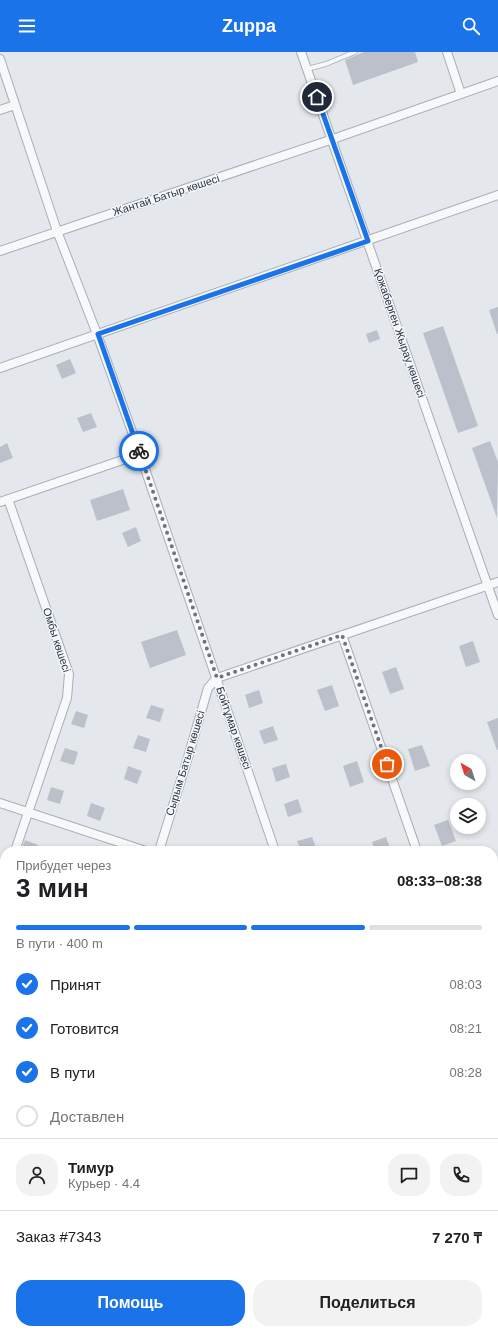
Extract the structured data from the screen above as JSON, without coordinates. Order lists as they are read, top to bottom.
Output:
{
  "streets": {
    "street": [
      "Жантай Батыр көшесі",
      "Қожаберген Жырау көшесі",
      "Омбы көшесі",
      "Бойтұмар көшесі",
      "Сырым Батыр көшесі"
    ]
  },
  "crossings": [
    ["Жантай Батыр көшесі", "Қожаберген Жырау көшесі"],
    ["Жантай Батыр көшесі", "Бойтұмар көшесі"],
    ["Бойтұмар көшесі", "Сырым Батыр көшесі"]
  ],
  "north": "top left",
  "page": {
    "header": "Zuppa",
    "heading": ["3 мин", "Прибудет через", "08:33–08:38"],
    "panel": [
      "Тимур",
      "Курьер · 4.4",
      "Заказ #7343",
      "7 270 ₸"
    ],
    "bar": "В пути · 400 m",
    "list": [
      ["Принят", "08:03"],
      ["Готовится", "08:21"],
      ["В пути", "08:28"],
      "Доставлен"
    ],
    "buttons": ["Помощь", "Поделиться"]
  }
}
